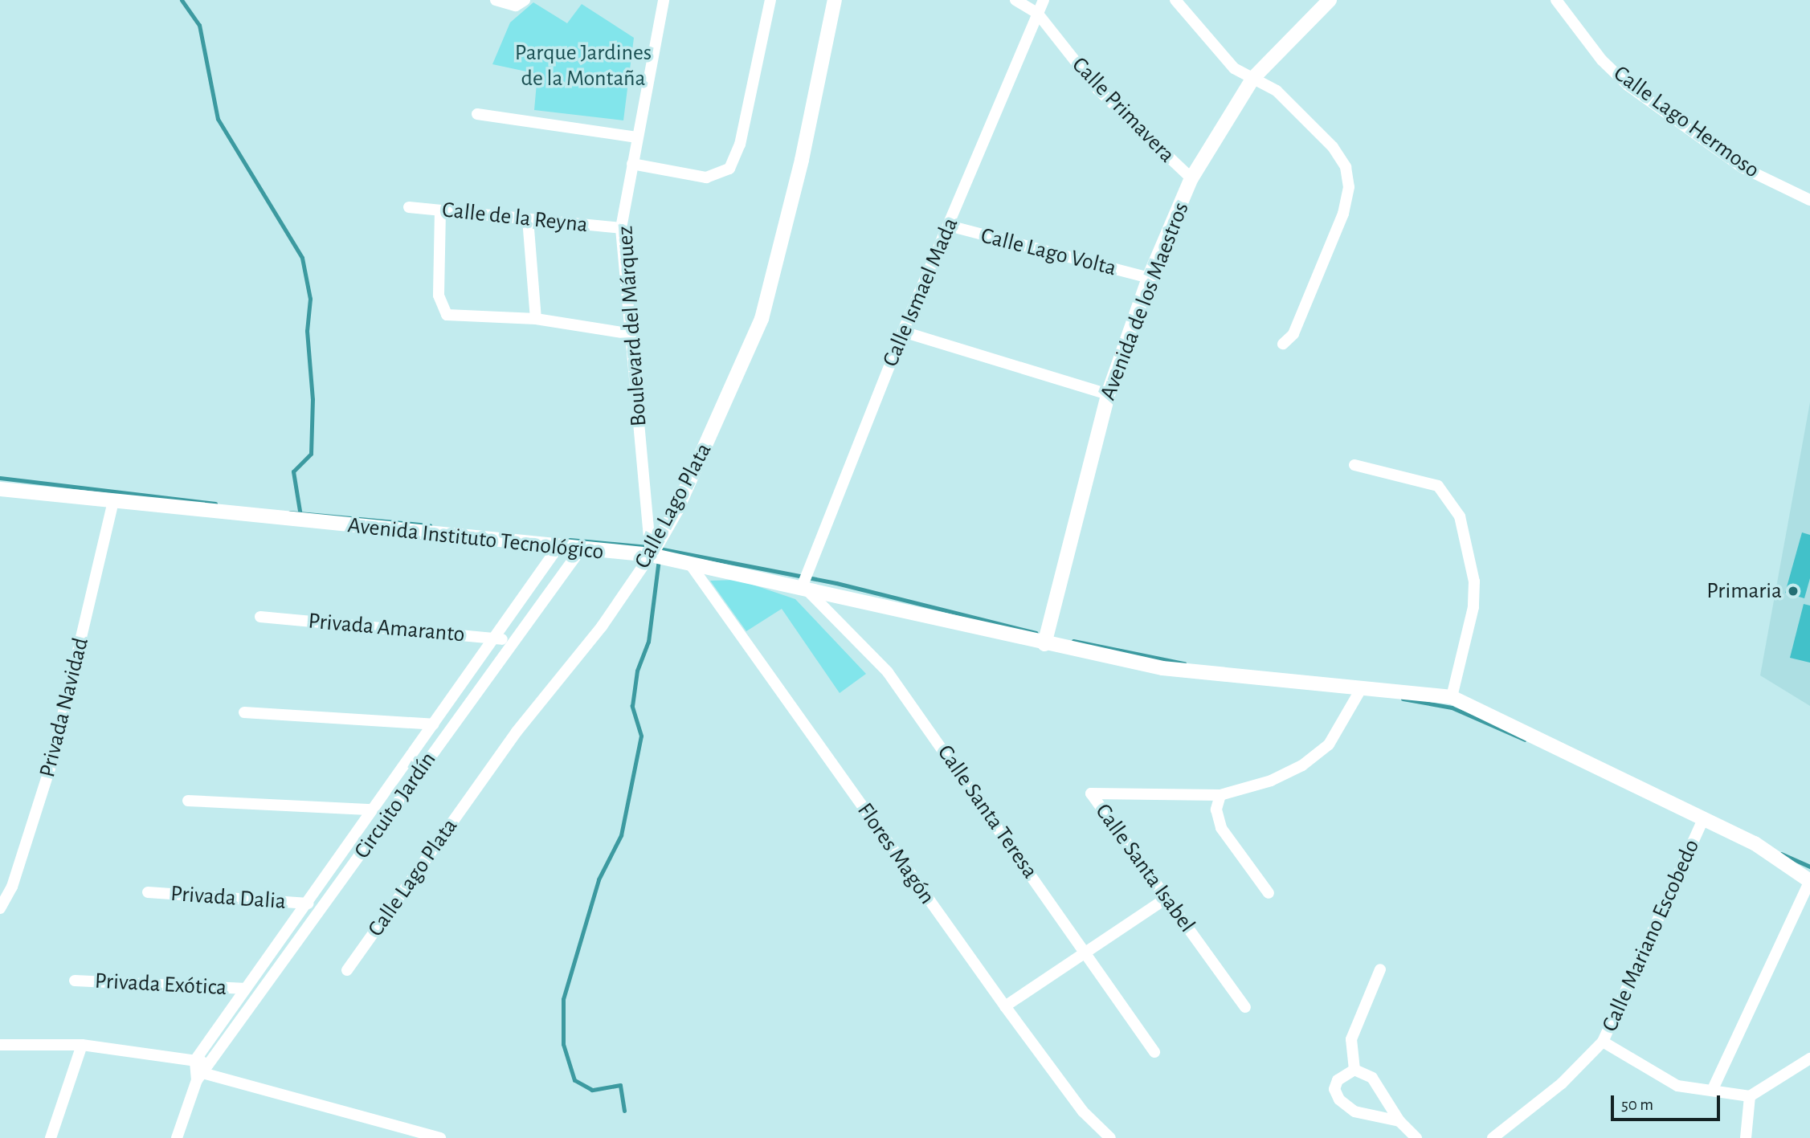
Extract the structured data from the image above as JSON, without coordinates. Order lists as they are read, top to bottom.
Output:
{
  "streets": {
    "street": [
      "Calle Primavera",
      "Calle Lago Hermoso",
      "Calle de la Reyna",
      "Calle Lago Volta",
      "Calle Ismael Mada",
      "Avenida de los Maestros",
      "Boulevard del Márquez",
      "Calle Lago Plata",
      "Avenida Instituto Tecnológico",
      "Privada Amaranto",
      "Privada Navidad",
      "Circuito Jardín",
      "Calle Santa Teresa",
      "Flores Magón",
      "Calle Santa Isabel",
      "Privada Dalia",
      "Calle Mariano Escobedo",
      "Privada Exótica"
    ]
  },
  "crossings": [
    ["Calle Primavera", "Calle Ismael Mada"],
    ["Calle Primavera", "Avenida de los Maestros"],
    ["Calle de la Reyna", "Boulevard del Márquez"],
    ["Calle Lago Volta", "Calle Ismael Mada"],
    ["Calle Lago Volta", "Avenida de los Maestros"],
    ["Calle Ismael Mada", "Avenida Instituto Tecnológico"],
    ["Calle Ismael Mada", "Calle Santa Teresa"],
    ["Avenida de los Maestros", "Avenida Instituto Tecnológico"],
    ["Boulevard del Márquez", "Calle Lago Plata"],
    ["Boulevard del Márquez", "Avenida Instituto Tecnológico"],
    ["Calle Lago Plata", "Avenida Instituto Tecnológico"],
    ["Avenida Instituto Tecnológico", "Privada Navidad"],
    ["Avenida Instituto Tecnológico", "Circuito Jardín"],
    ["Avenida Instituto Tecnológico", "Calle Santa Teresa"],
    ["Avenida Instituto Tecnológico", "Flores Magón"],
    ["Avenida Instituto Tecnológico", "Calle Santa Isabel"],
    ["Privada Amaranto", "Circuito Jardín"],
    ["Circuito Jardín", "Privada Dalia"],
    ["Circuito Jardín", "Privada Exótica"]
  ],
  "parks": ["Parque Jardines de la Montaña"],
  "places": ["Primaria"],
  "scale_bar": "50 m"
}
